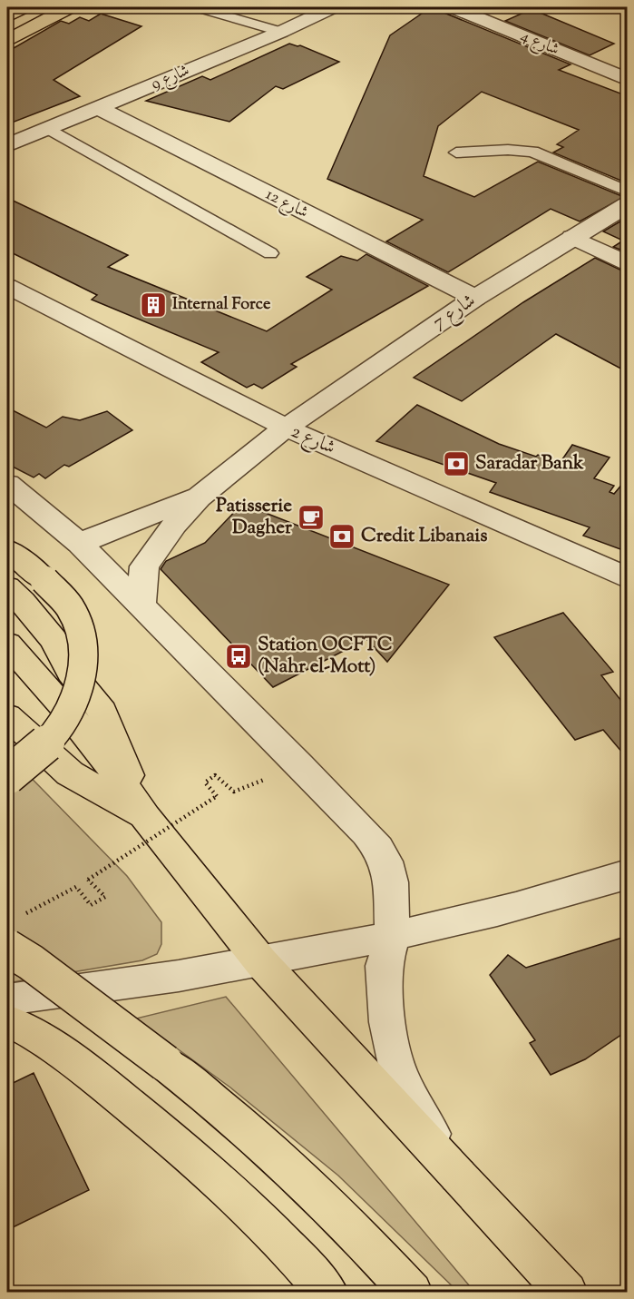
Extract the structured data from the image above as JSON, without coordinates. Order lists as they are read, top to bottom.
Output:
{
  "streets": {
    "street": [
      "شارع 4",
      "شارع 9",
      "شارع 12",
      "شارع 7",
      "شارع 2"
    ]
  },
  "crossings": [
    ["شارع 9", "شارع 12"],
    ["شارع 12", "شارع 7"],
    ["شارع 7", "شارع 2"]
  ],
  "places": {
    "building": ["Internal Force"],
    "bank": ["Saradar Bank", "Credit Libanais"],
    "cafe": ["Patisserie Dagher"],
    "bus stop": ["Station OCFTC (Nahr el-Mott)"]
  }
}
